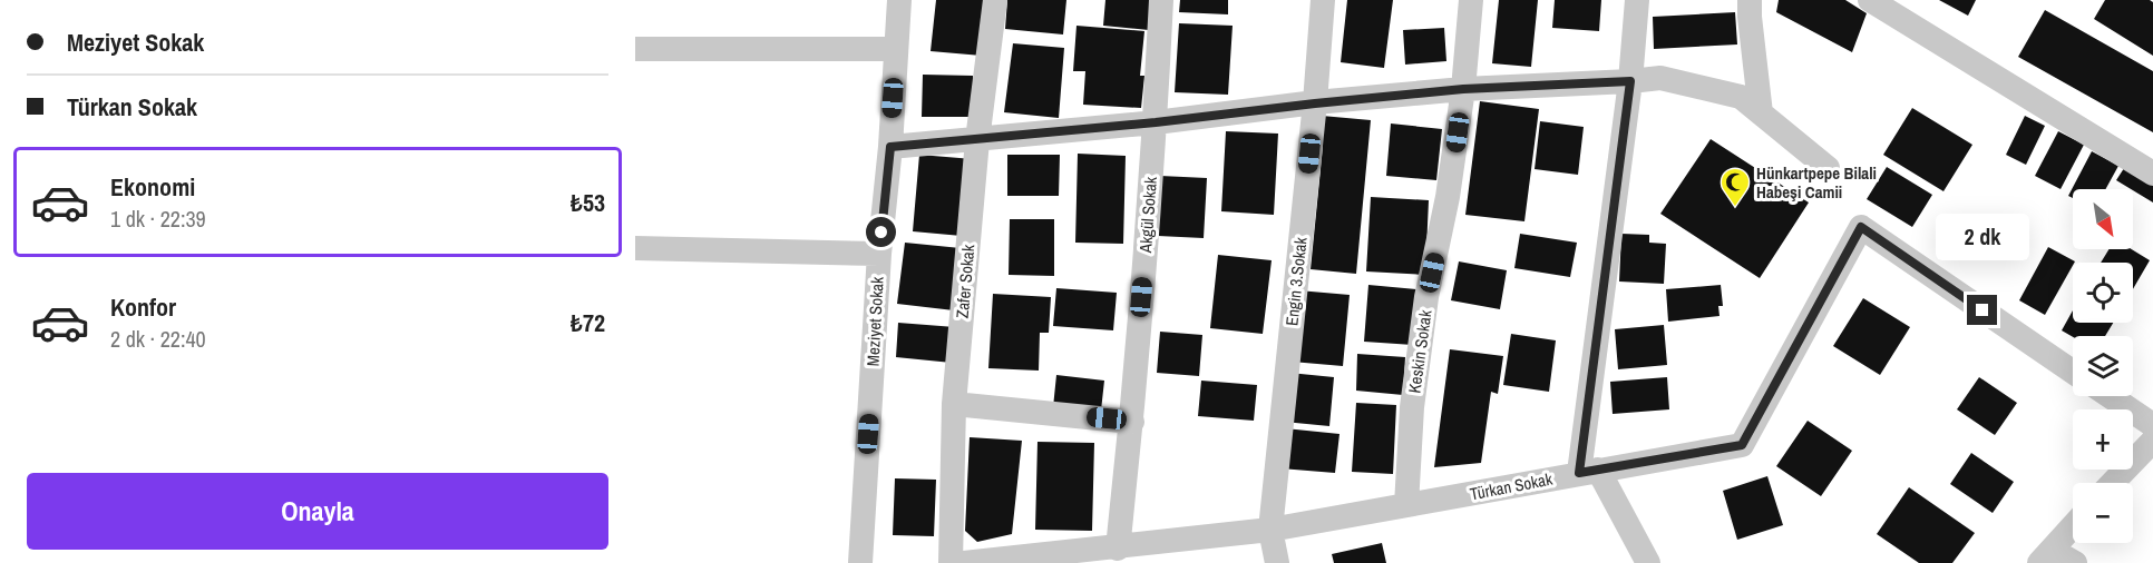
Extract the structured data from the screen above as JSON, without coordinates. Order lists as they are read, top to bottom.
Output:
{
  "streets": {
    "street": [
      "Akgül Sokak",
      "Zafer Sokak",
      "Engin 3.Sokak",
      "Meziyet Sokak",
      "Keskin Sokak",
      "Türkan Sokak"
    ]
  },
  "crossings": [
    ["Akgül Sokak", "Türkan Sokak"],
    ["Engin 3.Sokak", "Türkan Sokak"],
    ["Keskin Sokak", "Türkan Sokak"]
  ],
  "places": {
    "mosque": ["Hünkartpepe Bilali Habeşi Camii"]
  },
  "north": "bottom right",
  "page": {
    "banner": ["Meziyet Sokak", "Türkan Sokak"],
    "list": [
      {
        "name": "Ekonomi",
        "note": "1 dk · 22:39",
        "value": "₺53"
      },
      {
        "name": "Konfor",
        "note": "2 dk · 22:40",
        "value": "₺72"
      }
    ],
    "map_buttons": ["+", "−"],
    "bubble": "2 dk",
    "buttons": "Onayla"
  }
}
